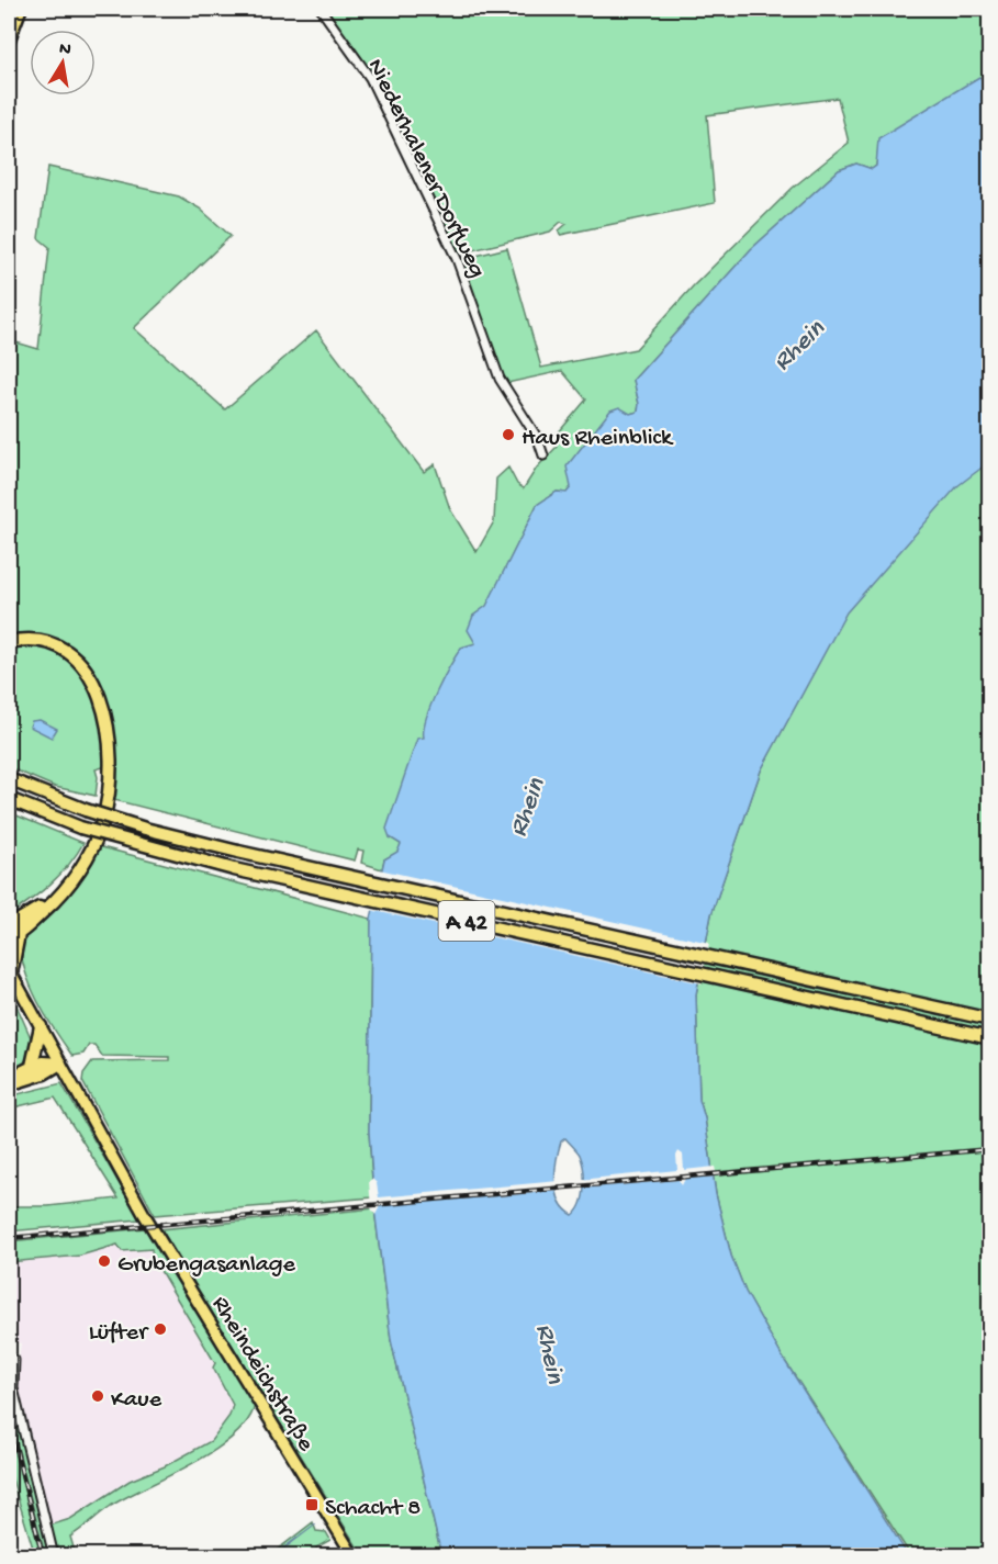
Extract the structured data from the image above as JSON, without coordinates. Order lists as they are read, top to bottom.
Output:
{
  "streets": {
    "highway": ["A 42"],
    "main road": ["Rheindeichstraße"],
    "street": ["Niederhalener Dorfweg"]
  },
  "water": ["Rhein"],
  "places": {
    "other": [
      "Haus Rheinblick",
      "Grubengasanlage",
      "Lüfter",
      "Kaue"
    ],
    "transit": ["Schacht 8"]
  },
  "north": "top"
}
